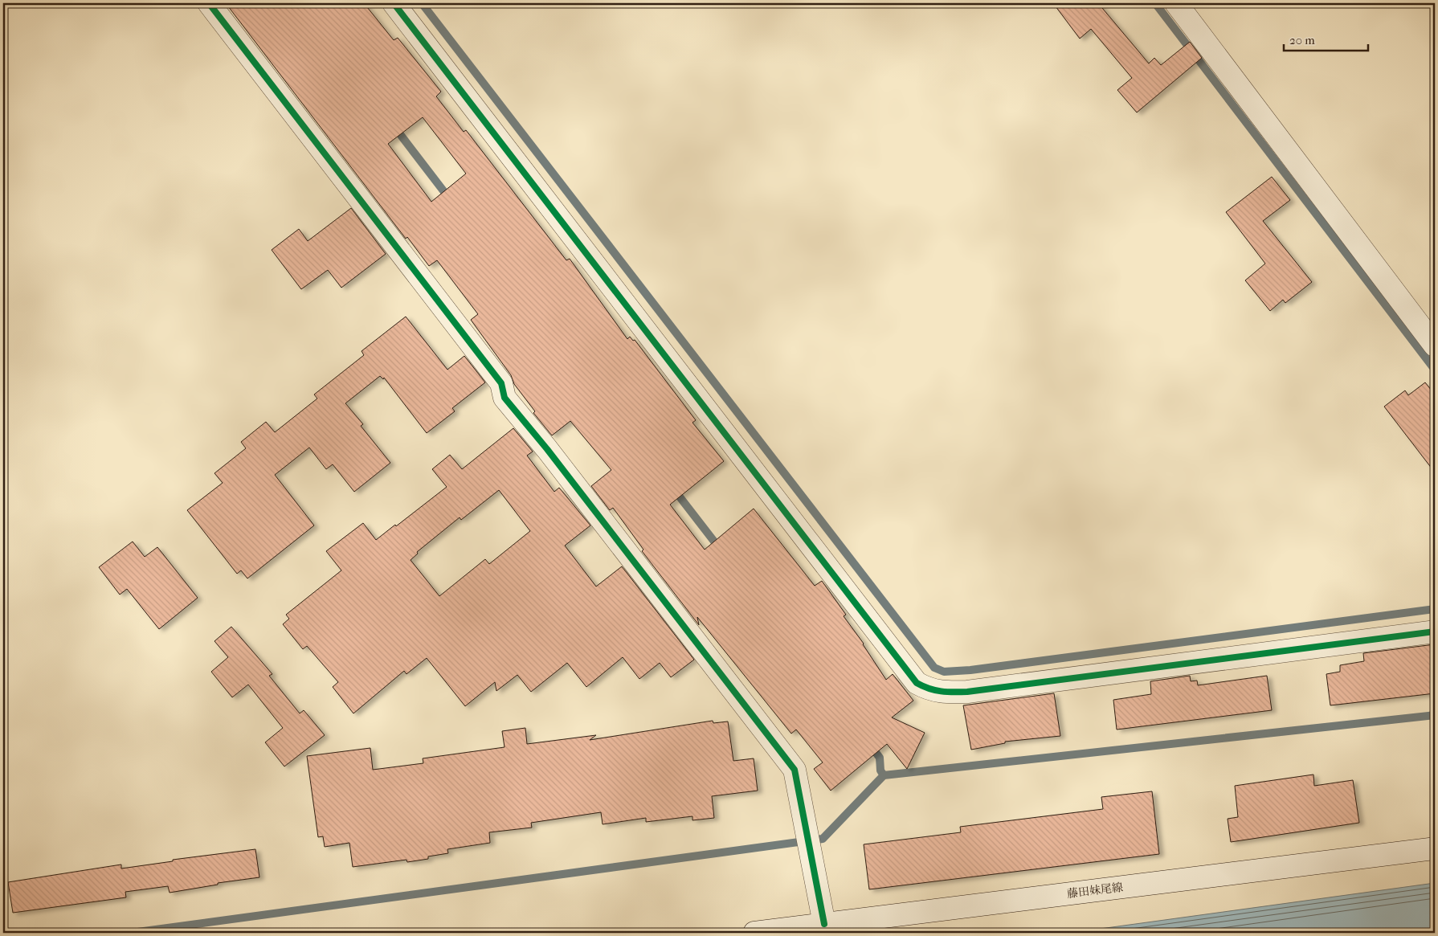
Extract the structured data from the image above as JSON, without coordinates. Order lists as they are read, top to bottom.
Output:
{
  "streets": {
    "street": ["藤田妹尾線"]
  },
  "scale_bar": "20 m"
}
